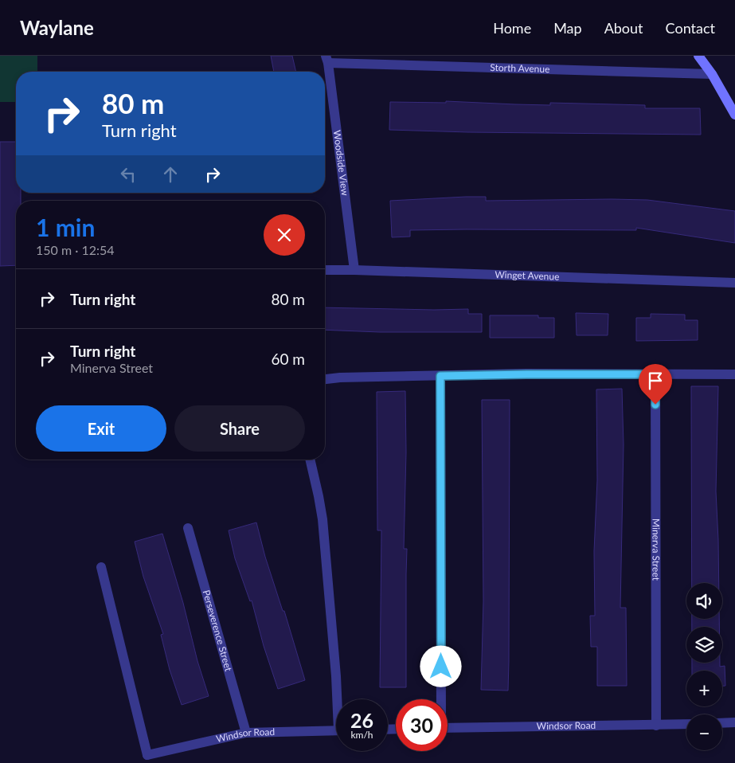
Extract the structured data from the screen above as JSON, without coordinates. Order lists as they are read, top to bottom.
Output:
{
  "streets": {
    "street": [
      "Storth Avenue",
      "Woodside View",
      "Winget Avenue",
      "Minerva Street",
      "Perseverence Street",
      "Windsor Road"
    ]
  },
  "crossings": [
    ["Storth Avenue", "Woodside View"],
    ["Woodside View", "Winget Avenue"],
    ["Minerva Street", "Windsor Road"],
    ["Perseverence Street", "Windsor Road"]
  ],
  "page": {
    "header": "Waylane",
    "nav": [
      "Home",
      "Map",
      "About",
      "Contact"
    ],
    "turn": ["80 m", "Turn right"],
    "heading": ["1 min", "150 m · 12:54"],
    "list": [
      {
        "name": "Turn right",
        "value": "80 m"
      },
      {
        "name": "Turn right",
        "note": "Minerva Street",
        "value": "60 m"
      }
    ],
    "buttons": ["Exit", "Share"],
    "map_buttons": ["+", "−"],
    "speed": "26 km/h",
    "limit": "30"
  }
}
